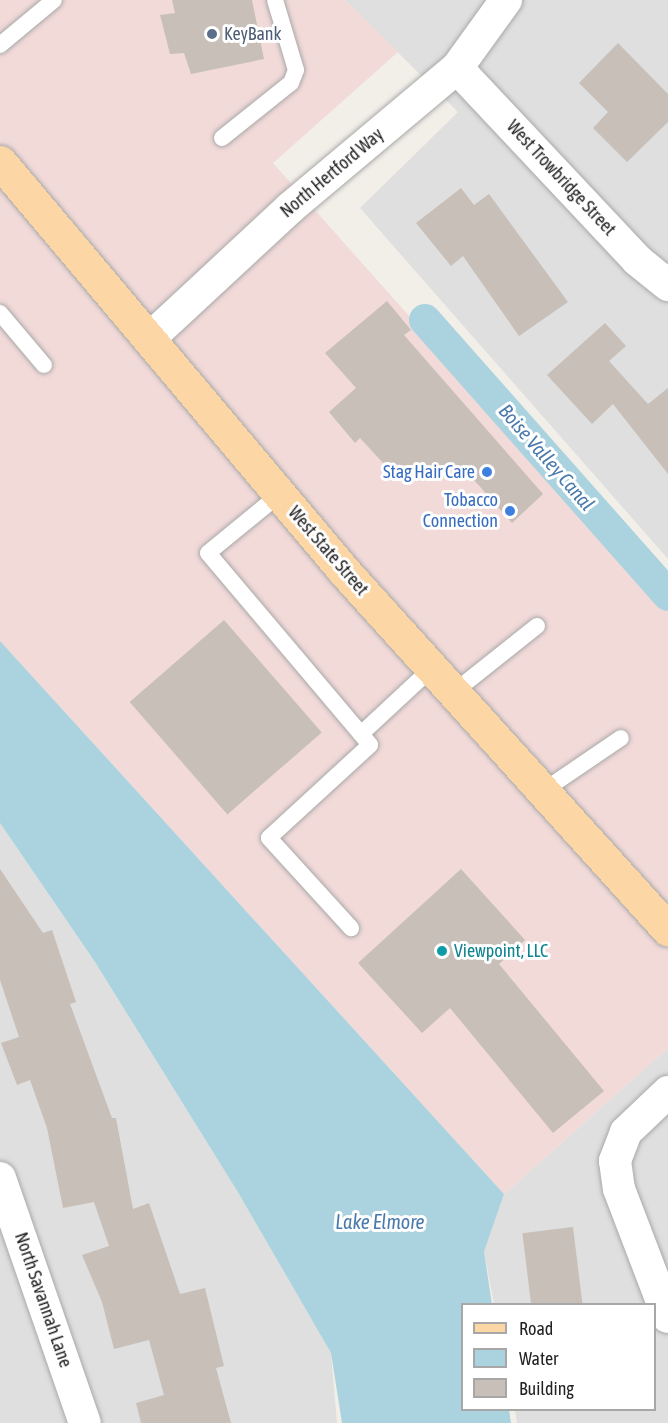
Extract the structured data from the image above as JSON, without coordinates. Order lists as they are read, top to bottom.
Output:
{
  "streets": {
    "main road": ["West State Street"],
    "street": ["North Hertford Way", "West Trowbridge Street", "North Savannah Lane"]
  },
  "crossings": [
    ["North Hertford Way", "West Trowbridge Street"],
    ["North Hertford Way", "West State Street"]
  ],
  "water": ["Boise Valley Canal", "Lake Elmore"],
  "places": [
    "KeyBank",
    "Stag Hair Care",
    "Tobacco Connection",
    "Viewpoint, LLC"
  ],
  "legend": ["Road", "Water", "Building"]
}
